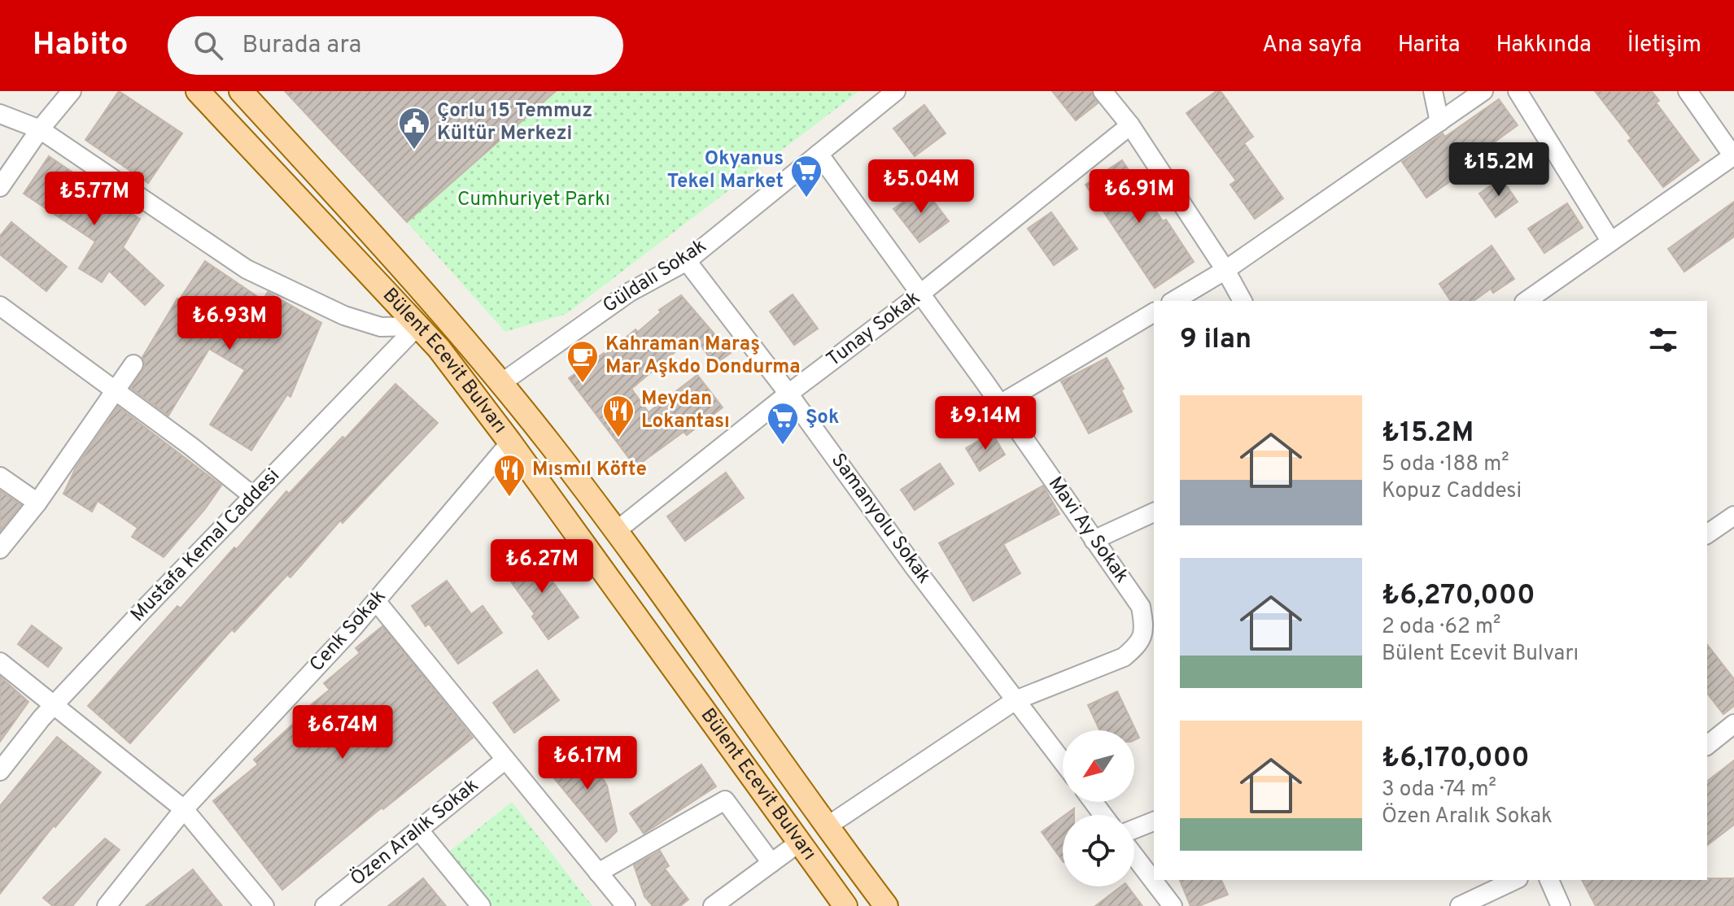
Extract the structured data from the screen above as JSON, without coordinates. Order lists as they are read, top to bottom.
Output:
{
  "streets": {
    "main road": ["Bülent Ecevit Bulvarı"],
    "street": [
      "Güldalı Sokak",
      "Tunay Sokak",
      "Samanyolu Sokak",
      "Mavi Ay Sokak",
      "Mustafa Kemal Caddesi",
      "Cenk Sokak",
      "Özen Aralık Sokak"
    ]
  },
  "crossings": [
    ["Güldalı Sokak", "Bülent Ecevit Bulvarı"],
    ["Güldalı Sokak", "Samanyolu Sokak"],
    ["Güldalı Sokak", "Mavi Ay Sokak"],
    ["Tunay Sokak", "Bülent Ecevit Bulvarı"],
    ["Tunay Sokak", "Samanyolu Sokak"],
    ["Tunay Sokak", "Mavi Ay Sokak"],
    ["Bülent Ecevit Bulvarı", "Mavi Ay Sokak"],
    ["Bülent Ecevit Bulvarı", "Mustafa Kemal Caddesi"],
    ["Bülent Ecevit Bulvarı", "Cenk Sokak"],
    ["Samanyolu Sokak", "Mavi Ay Sokak"]
  ],
  "parks": ["Cumhuriyet Parkı"],
  "places": {
    "public building": ["Çorlu 15 Temmuz Kültür Merkezi"],
    "supermarket": ["Okyanus Tekel Market", "Şok"],
    "cafe": ["Kahraman Maraş Mar Aşkdo Dondurma"],
    "restaurant": ["Meydan Lokantası", "Mısmıl Köfte"]
  },
  "north": "bottom left",
  "page": {
    "header": "Habito",
    "search": "Burada ara",
    "nav": [
      "Ana sayfa",
      "Harita",
      "Hakkında",
      "İletişim"
    ],
    "price": [
      "₺15.2M",
      "₺5.04M",
      "₺6.91M",
      "₺5.77M",
      "₺6.93M",
      "₺9.14M",
      "₺6.27M",
      "₺6.74M",
      "₺6.17M"
    ],
    "heading": "9 ilan",
    "list": [
      {
        "name": "₺15.2M",
        "note": "5 oda · 188 m² · Kopuz Caddesi"
      },
      {
        "name": "₺6,270,000",
        "note": "2 oda · 62 m² · Bülent Ecevit Bulvarı"
      },
      {
        "name": "₺6,170,000",
        "note": "3 oda · 74 m² · Özen Aralık Sokak"
      }
    ]
  }
}
